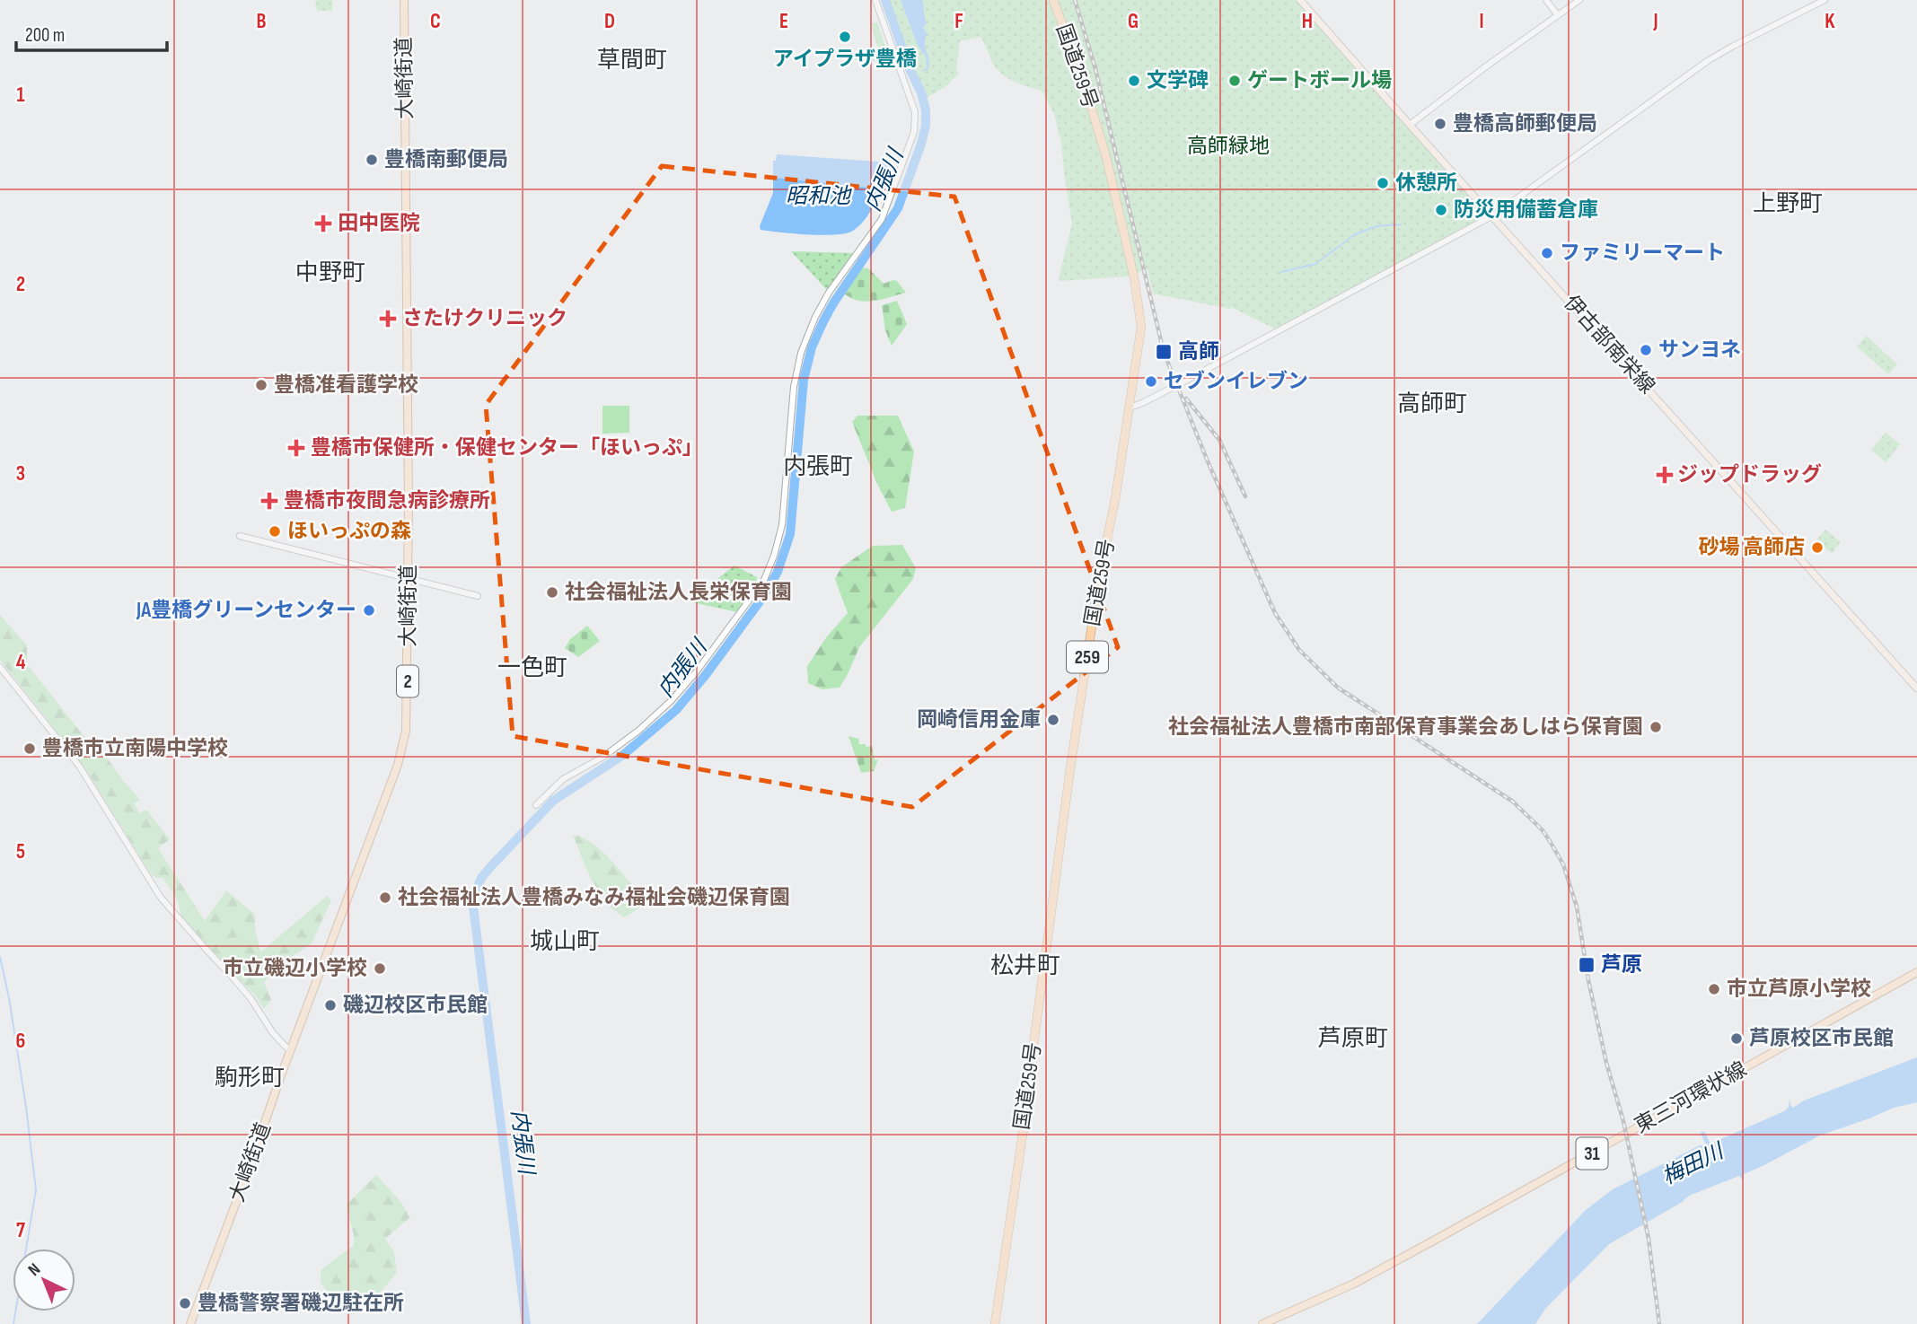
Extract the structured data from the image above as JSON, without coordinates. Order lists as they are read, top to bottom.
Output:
{
  "streets": {
    "highway": ["国道259号", "259"],
    "main road": [
      "大崎街道",
      "伊古部南栄線",
      "2",
      "東三河環状線",
      "31"
    ]
  },
  "districts": [
    "草間町",
    "上野町",
    "中野町",
    "高師町",
    "内張町",
    "一色町",
    "城山町",
    "松井町",
    "芦原町",
    "駒形町"
  ],
  "water": ["内張川", "昭和池", "梅田川"],
  "parks": ["高師緑地"],
  "places": {
    "other": [
      "アイプラザ豊橋",
      "文学碑",
      "ゲートボール場",
      "豊橋高師郵便局",
      "豊橋南郵便局",
      "休憩所",
      "防災用備蓄倉庫",
      "ファミリーマート",
      "サンヨネ",
      "セブンイレブン",
      "豊橋准看護学校",
      "ほいっぷの森",
      "砂場 高師店",
      "社会福祉法人長栄保育園",
      "JA豊橋グリーンセンター",
      "岡崎信用金庫",
      "社会福祉法人豊橋市南部保育事業会あしはら保育園",
      "豊橋市立南陽中学校",
      "社会福祉法人豊橋みなみ福祉会磯辺保育園",
      "市立磯辺小学校",
      "市立芦原小学校",
      "磯辺校区市民館",
      "芦原校区市民館",
      "豊橋警察署磯辺駐在所"
    ],
    "health": [
      "田中医院",
      "さたけクリニック",
      "豊橋市保健所・保健センター「ほいっぷ」",
      "ジップドラッグ",
      "豊橋市夜間急病診療所"
    ],
    "transit": ["高師", "芦原"]
  },
  "scale_bar": "200 m",
  "north": "top left",
  "grid": {
    "columns": [
      "B",
      "C",
      "D",
      "E",
      "F",
      "G",
      "H",
      "I",
      "J",
      "K"
    ],
    "rows": [
      "1",
      "2",
      "3",
      "4",
      "5",
      "6",
      "7"
    ]
  }
}
